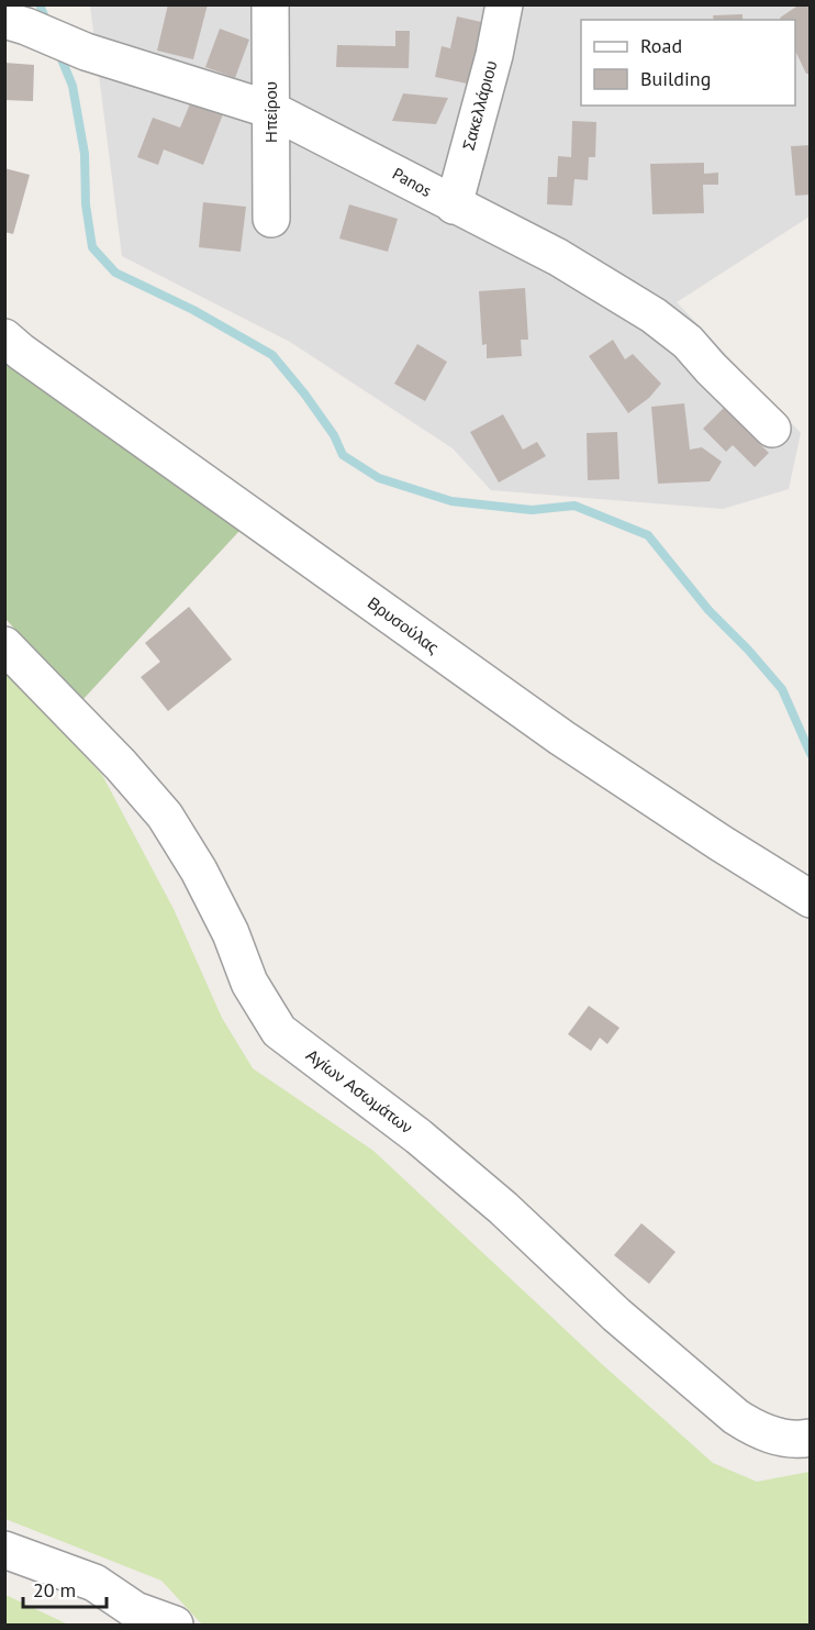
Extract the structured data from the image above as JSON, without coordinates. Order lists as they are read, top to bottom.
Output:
{
  "streets": {
    "street": [
      "Σακελλάριου",
      "Ηπείρου",
      "Panos",
      "Βρυσούλας",
      "Αγίων Ασωμάτων"
    ]
  },
  "crossings": [
    ["Σακελλάριου", "Panos"],
    ["Ηπείρου", "Panos"]
  ],
  "legend": ["Road", "Building"],
  "scale_bar": "20 m"
}
